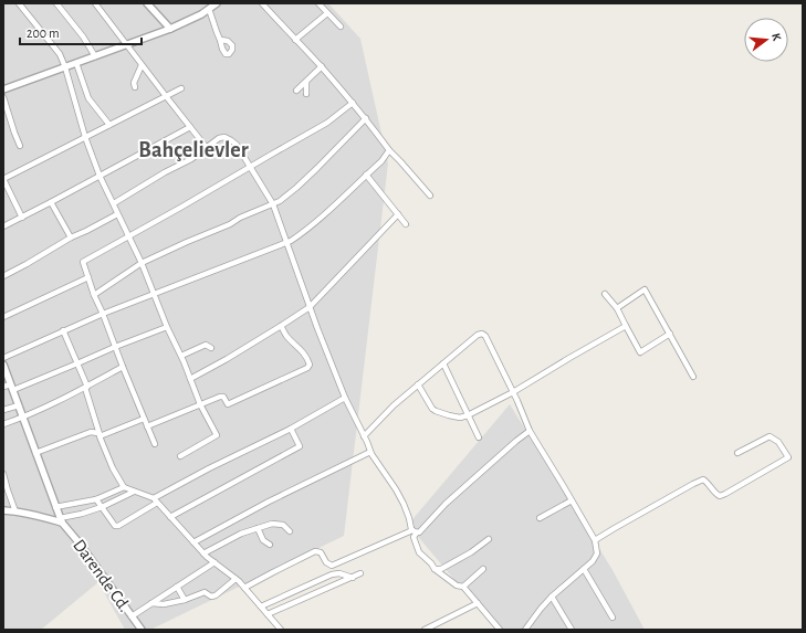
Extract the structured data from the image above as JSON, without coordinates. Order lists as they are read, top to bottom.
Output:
{
  "streets": {
    "street": ["Darende Cd."]
  },
  "districts": ["Bahçelievler"],
  "scale_bar": "200 m",
  "north": "right"
}
